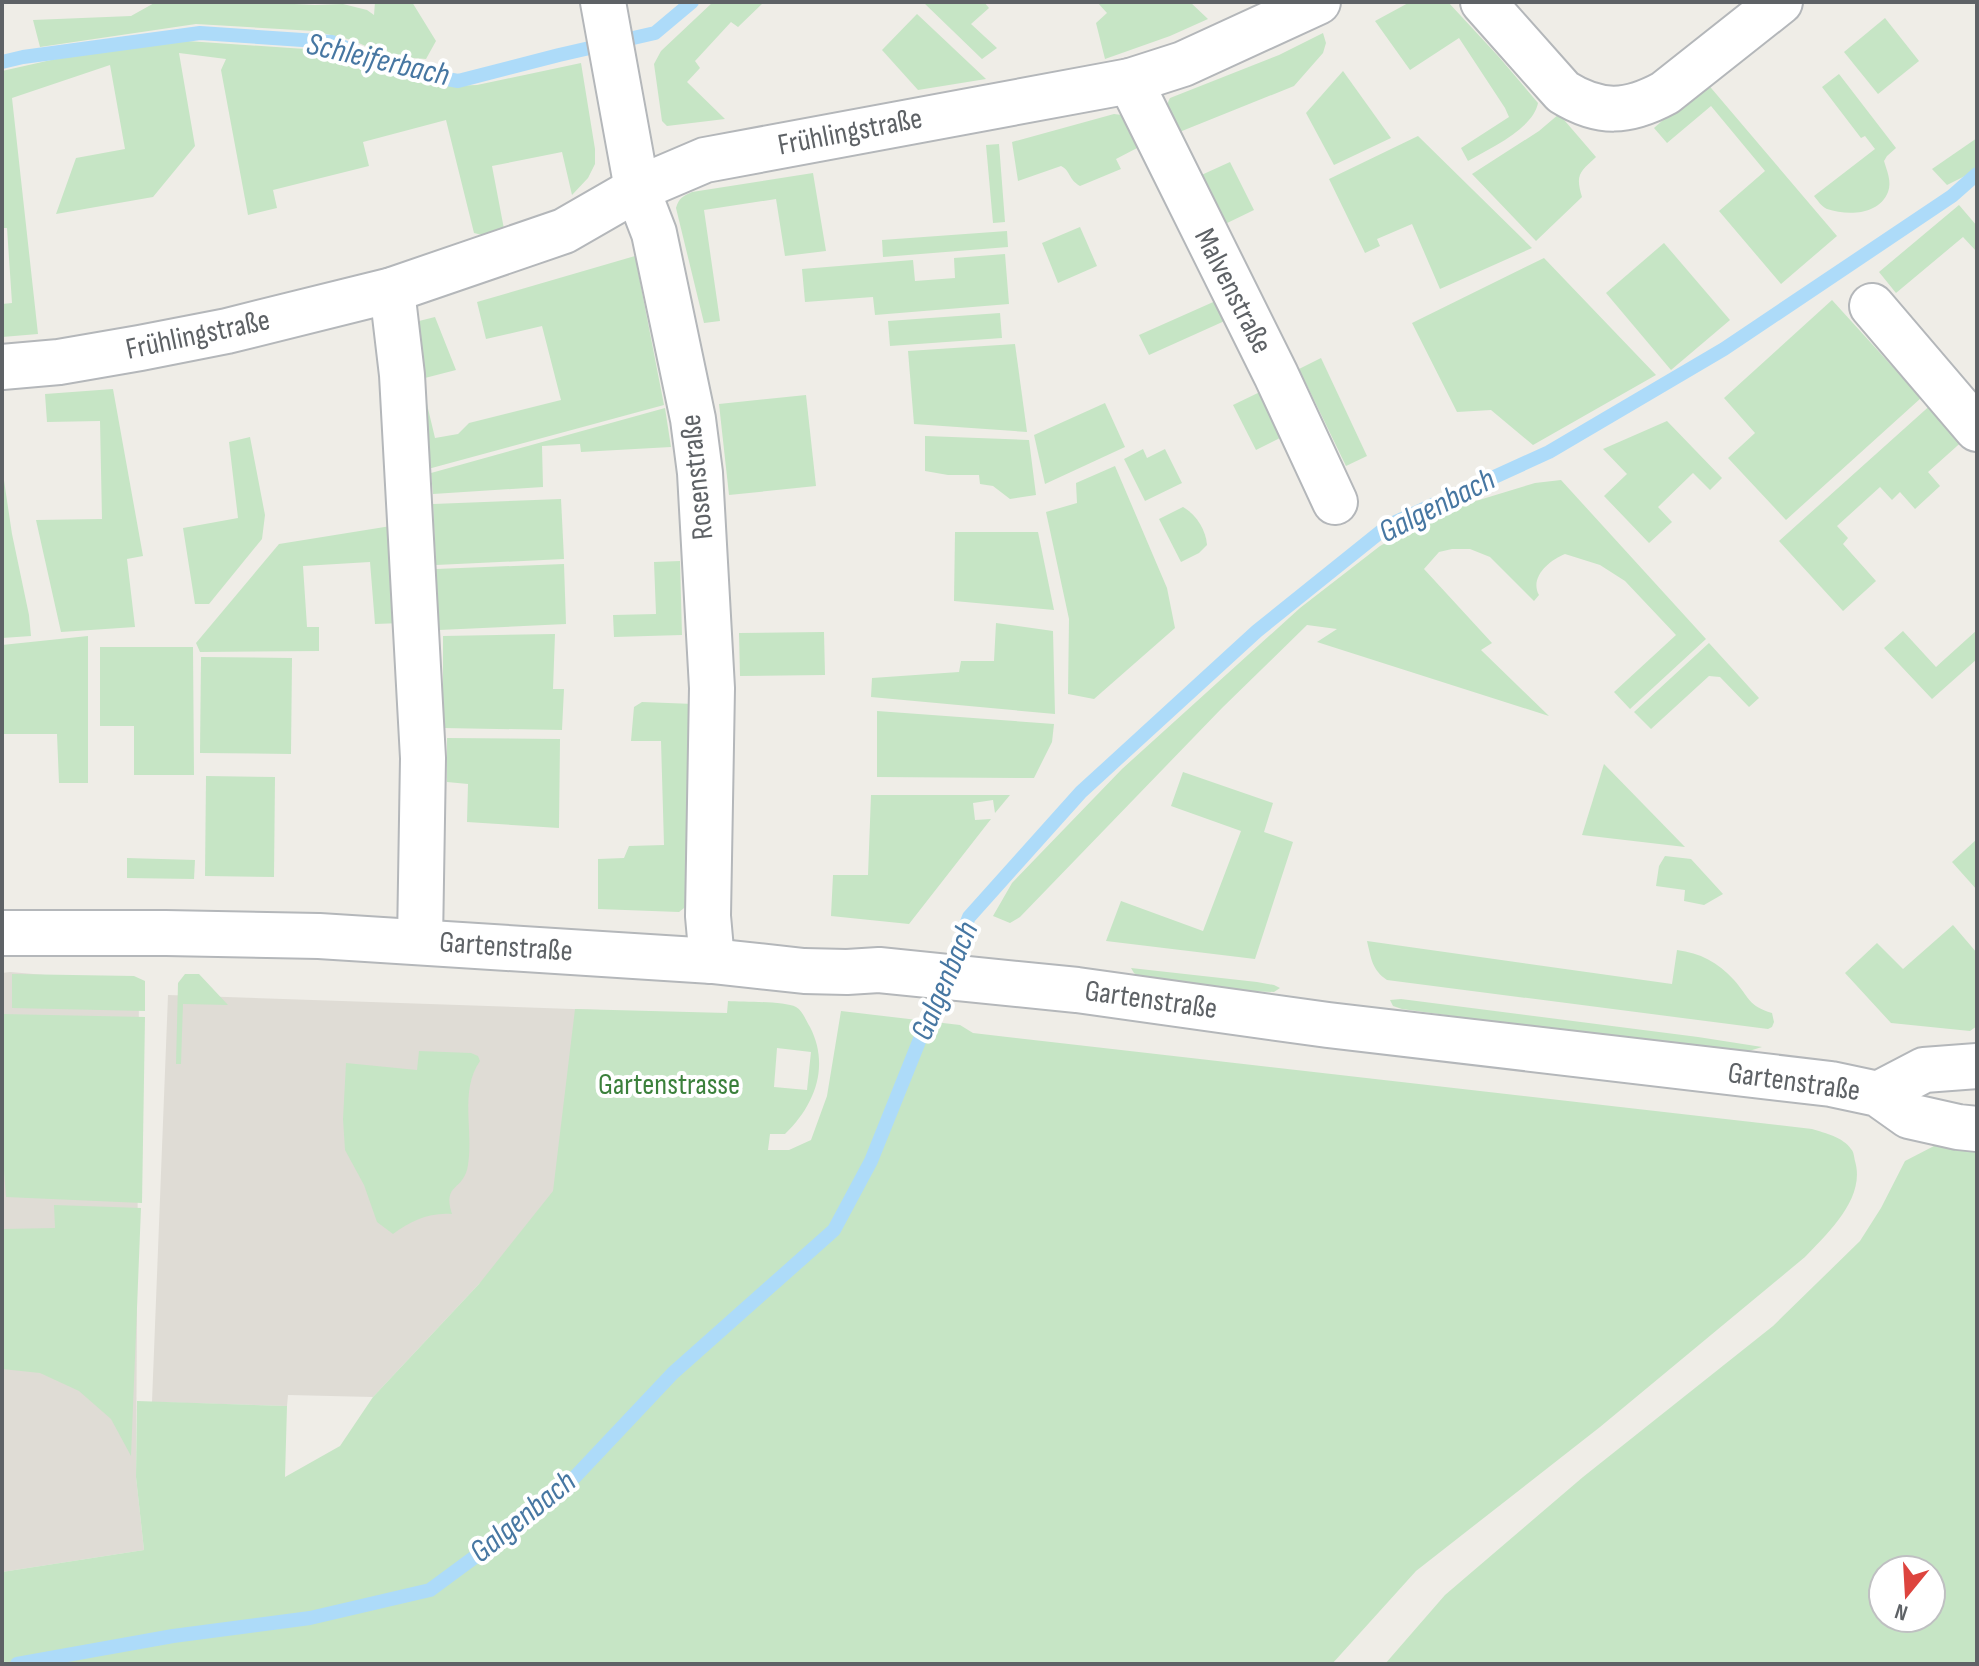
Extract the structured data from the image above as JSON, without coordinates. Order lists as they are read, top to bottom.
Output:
{
  "streets": {
    "street": [
      "Frühlingstraße",
      "Malvenstraße",
      "Rosenstraße",
      "Gartenstraße"
    ]
  },
  "crossings": [
    ["Frühlingstraße", "Malvenstraße"],
    ["Frühlingstraße", "Rosenstraße"],
    ["Frühlingstraße", "Gartenstraße"],
    ["Rosenstraße", "Gartenstraße"]
  ],
  "water": ["Schleiferbach", "Galgenbach"],
  "parks": ["Gartenstrasse"],
  "north": "bottom"
}
